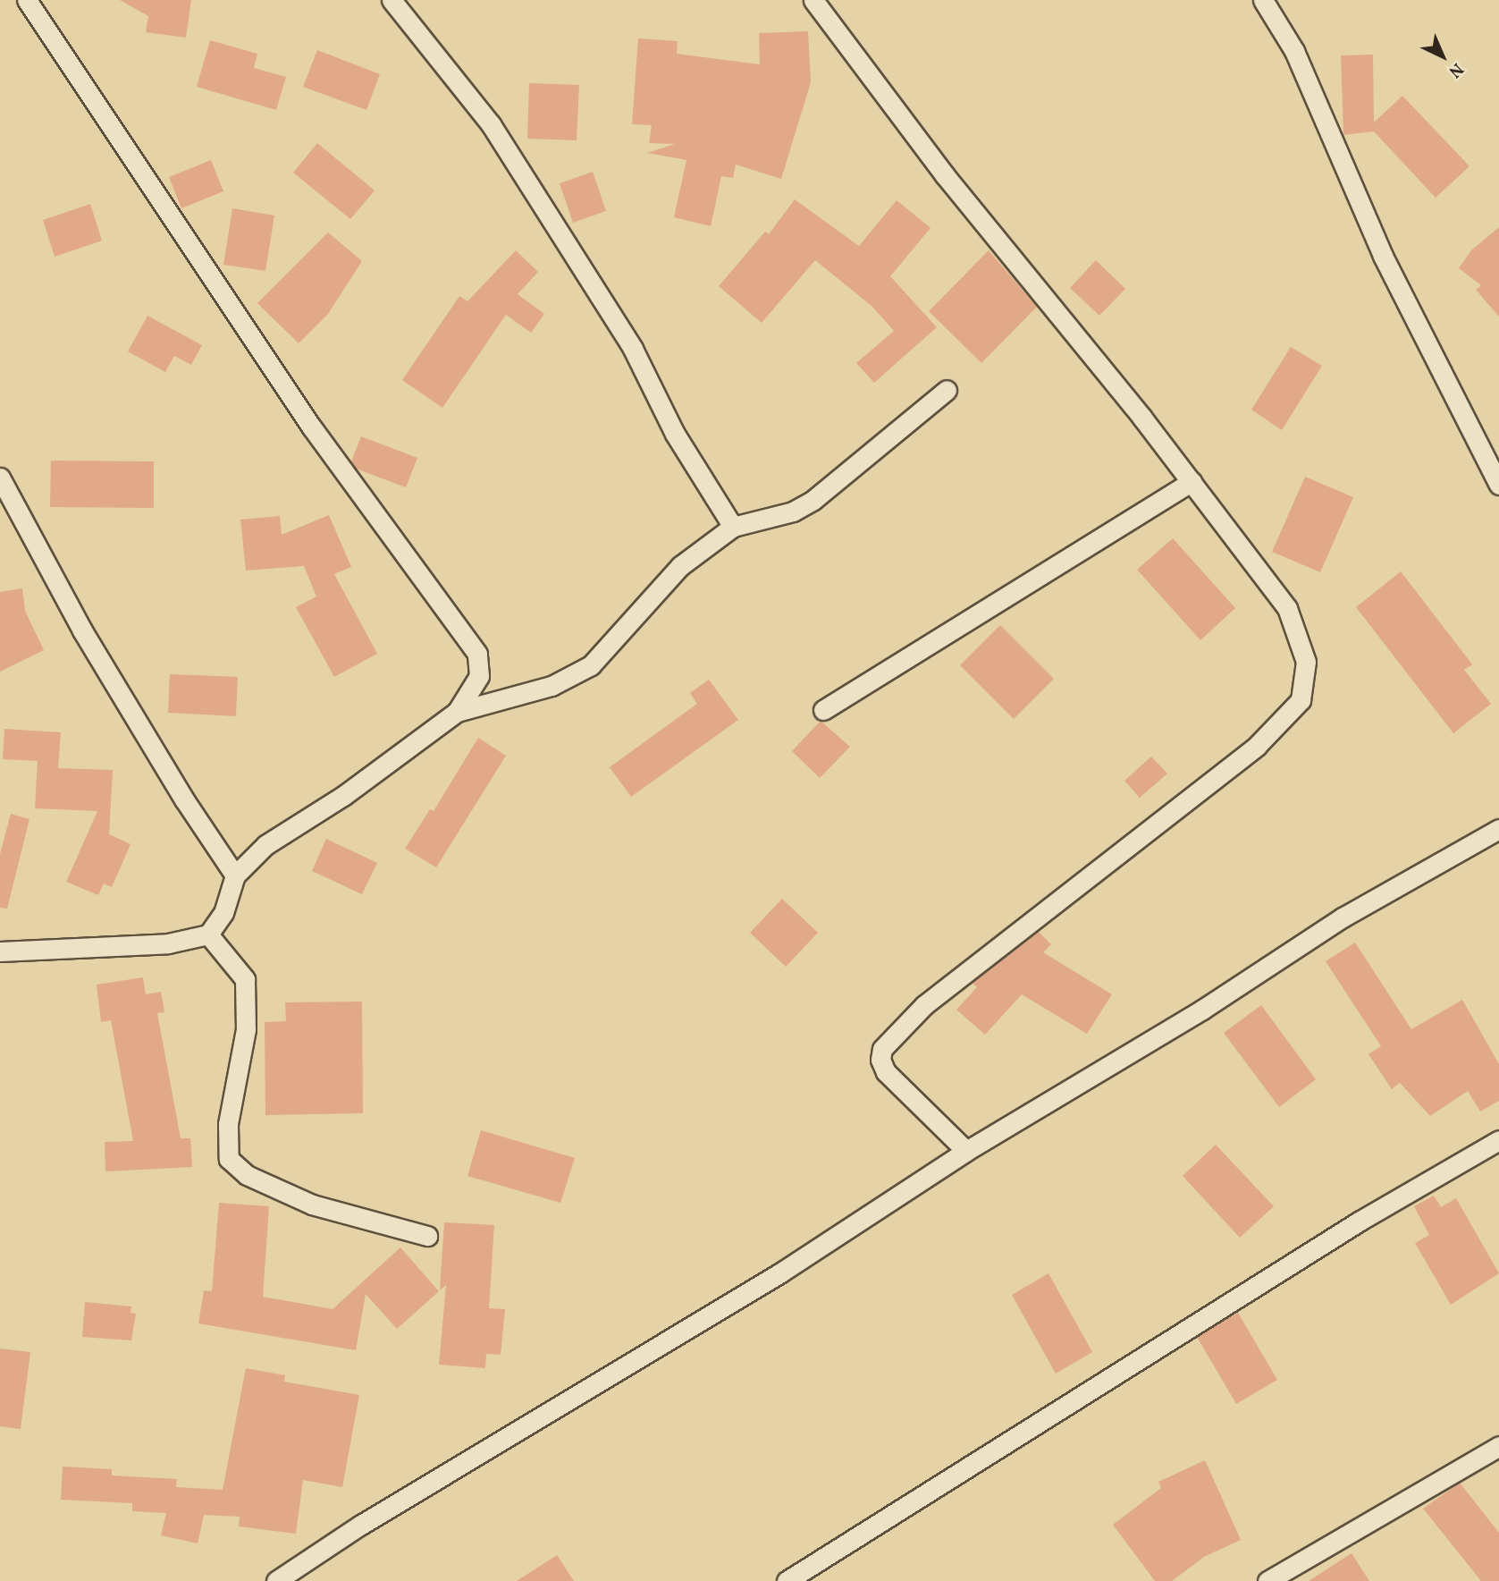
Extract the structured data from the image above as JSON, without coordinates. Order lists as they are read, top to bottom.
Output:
{
  "north": "bottom right"
}
